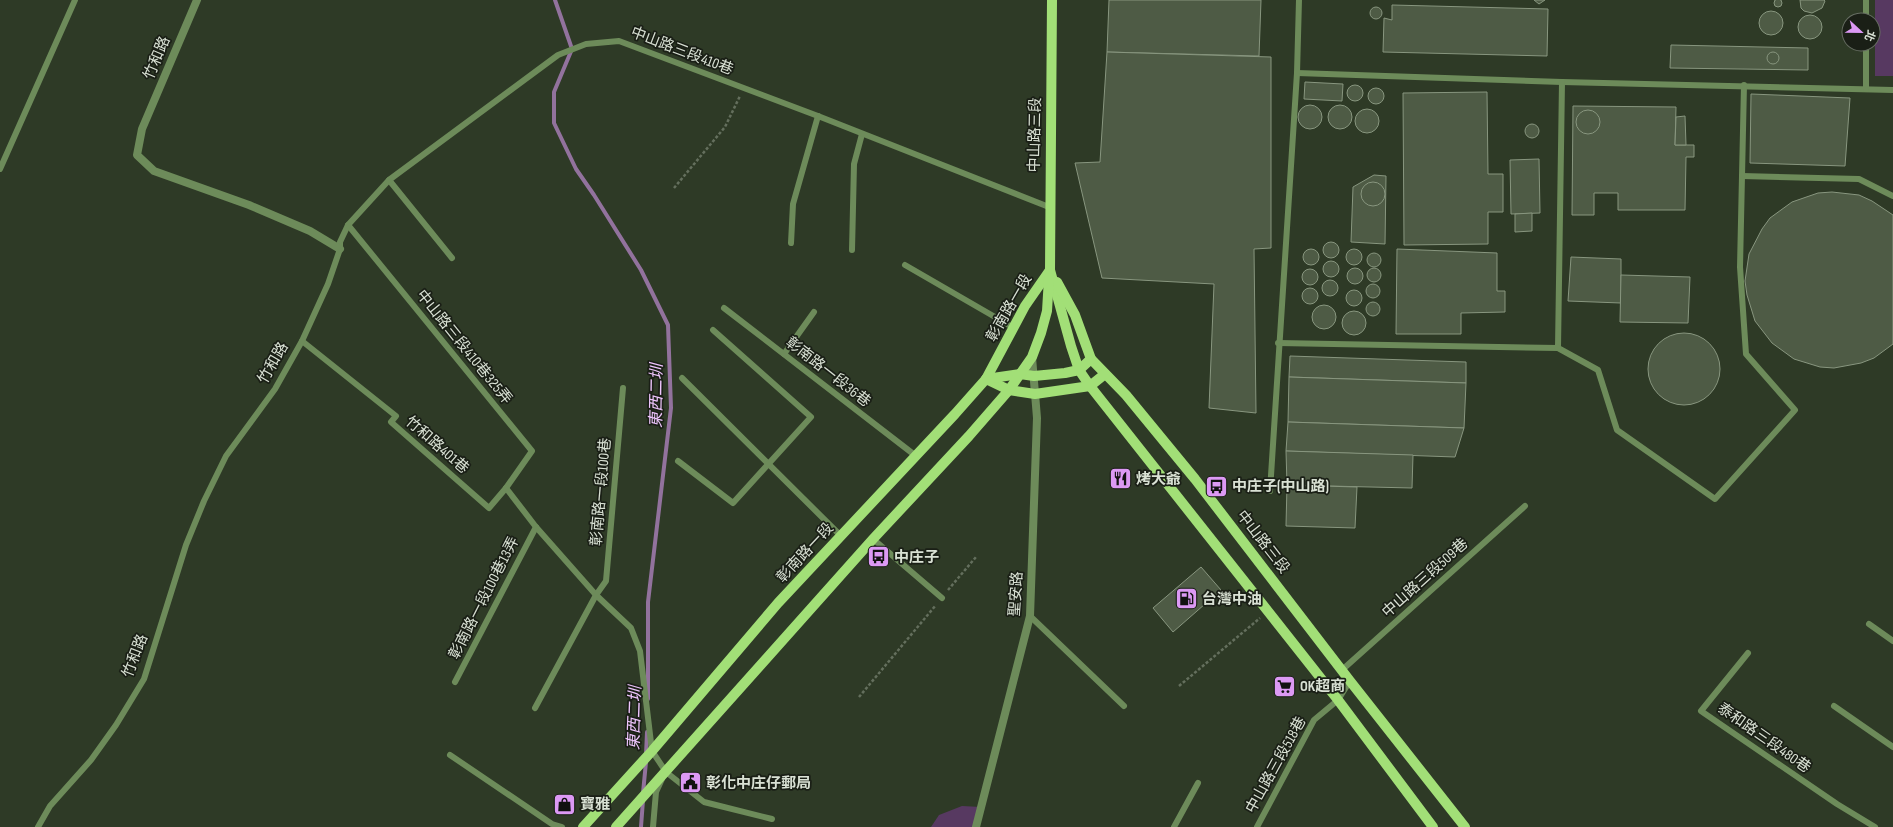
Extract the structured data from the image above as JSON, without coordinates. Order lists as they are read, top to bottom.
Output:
{
  "streets": {
    "main road": ["中山路三段", "彰南路一段"],
    "street": ["竹和路", "聖安路"],
    "lane": [
      "中山路三段410巷",
      "中山路三段410巷325弄",
      "彰南路一段36巷",
      "竹和路401巷",
      "彰南路一段100巷",
      "中山路三段509巷",
      "彰南路一段100巷13弄",
      "泰和路三段480巷",
      "中山路三段518巷"
    ]
  },
  "crossings": [
    ["中山路三段410巷", "竹和路"],
    ["中山路三段410巷", "中山路三段"],
    ["中山路三段410巷", "中山路三段410巷325弄"],
    ["竹和路", "竹和路401巷"],
    ["中山路三段", "彰南路一段"],
    ["中山路三段", "中山路三段509巷"],
    ["中山路三段", "中山路三段518巷"],
    ["彰南路一段", "彰南路一段36巷"],
    ["彰南路一段", "聖安路"],
    ["中山路三段410巷325弄", "竹和路401巷"]
  ],
  "water": ["東西二圳"],
  "places": {
    "restaurant": ["烤大爺"],
    "bus stop": ["中庄子(中山路)", "中庄子"],
    "fuel station": ["台灣中油"],
    "supermarket": ["OK超商"],
    "public building": ["彰化中庄仔郵局"],
    "shop": ["寶雅"]
  },
  "north": "right"
}
